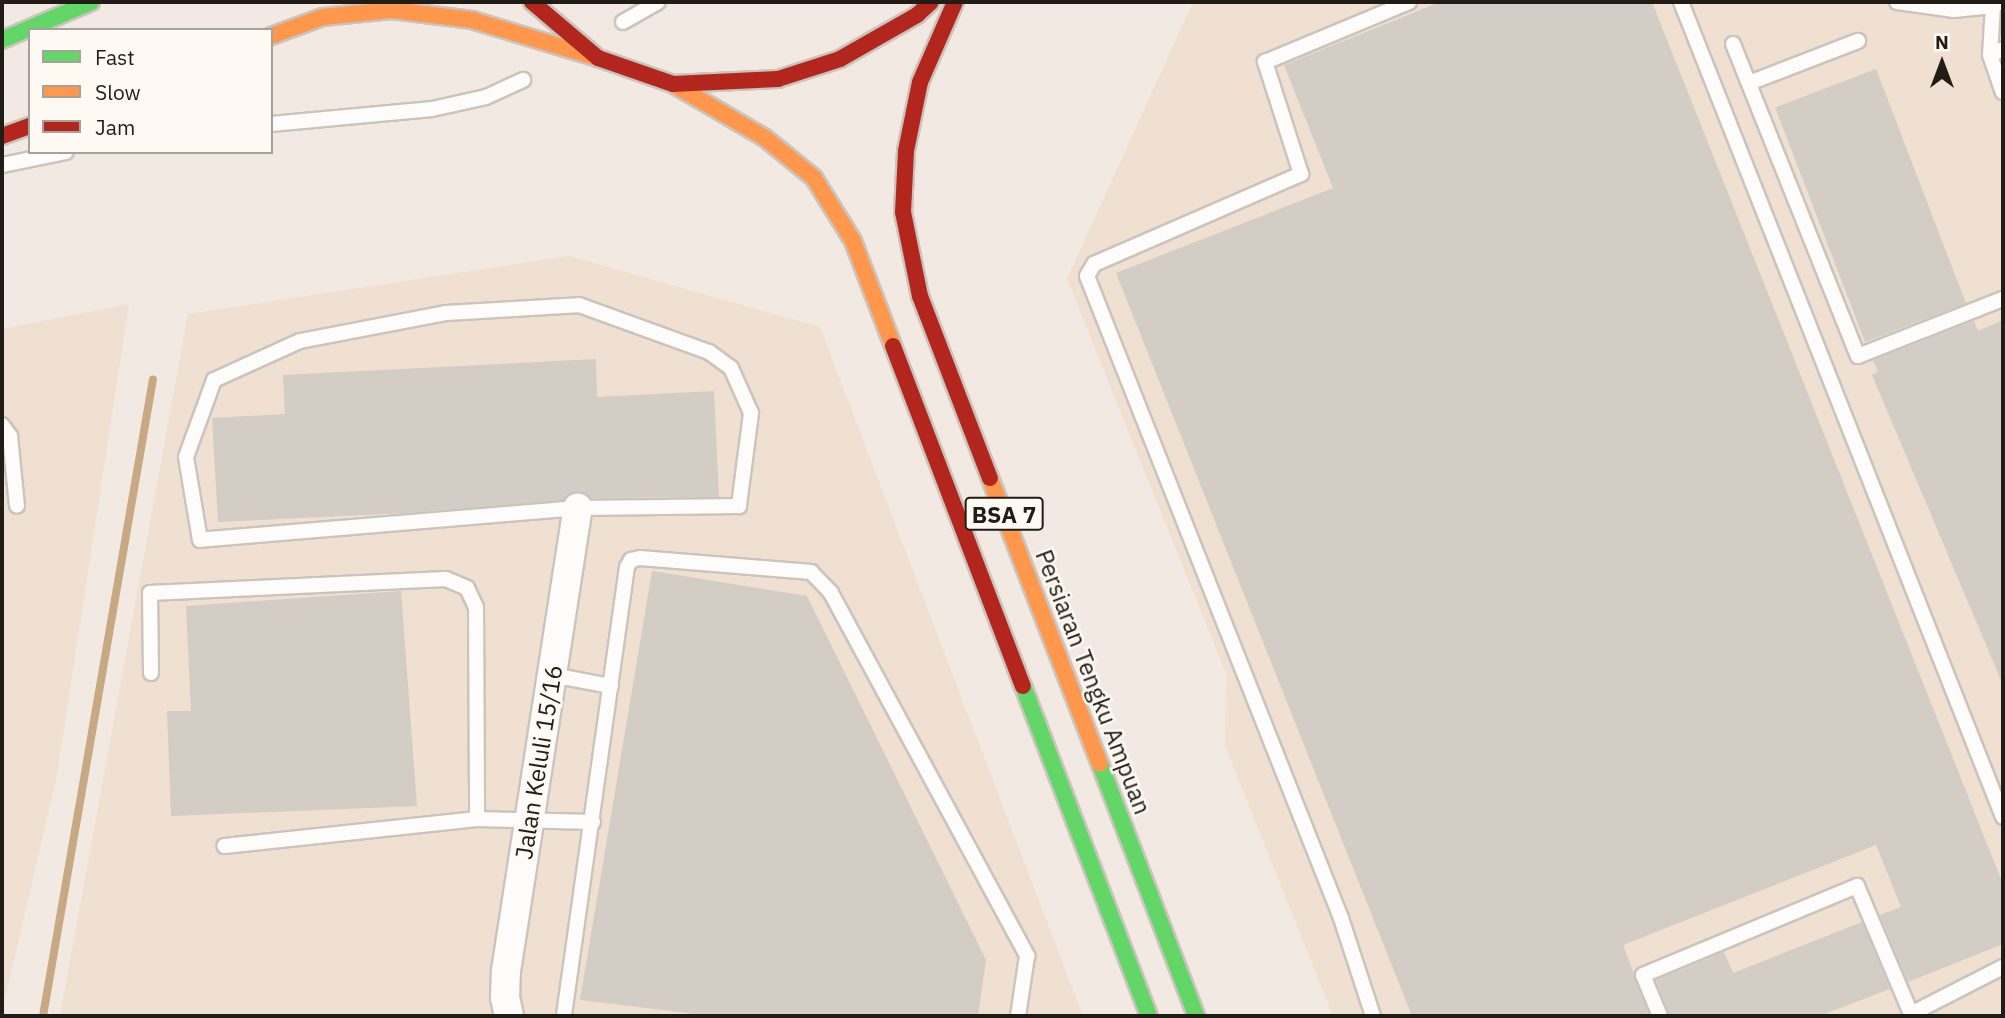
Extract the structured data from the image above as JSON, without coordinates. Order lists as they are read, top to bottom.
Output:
{
  "streets": {
    "main road": ["BSA 7", "Persiaran Tengku Ampuan"],
    "street": ["Jalan Keluli 15/16"]
  },
  "legend": ["Fast", "Slow", "Jam"],
  "north": "top"
}
